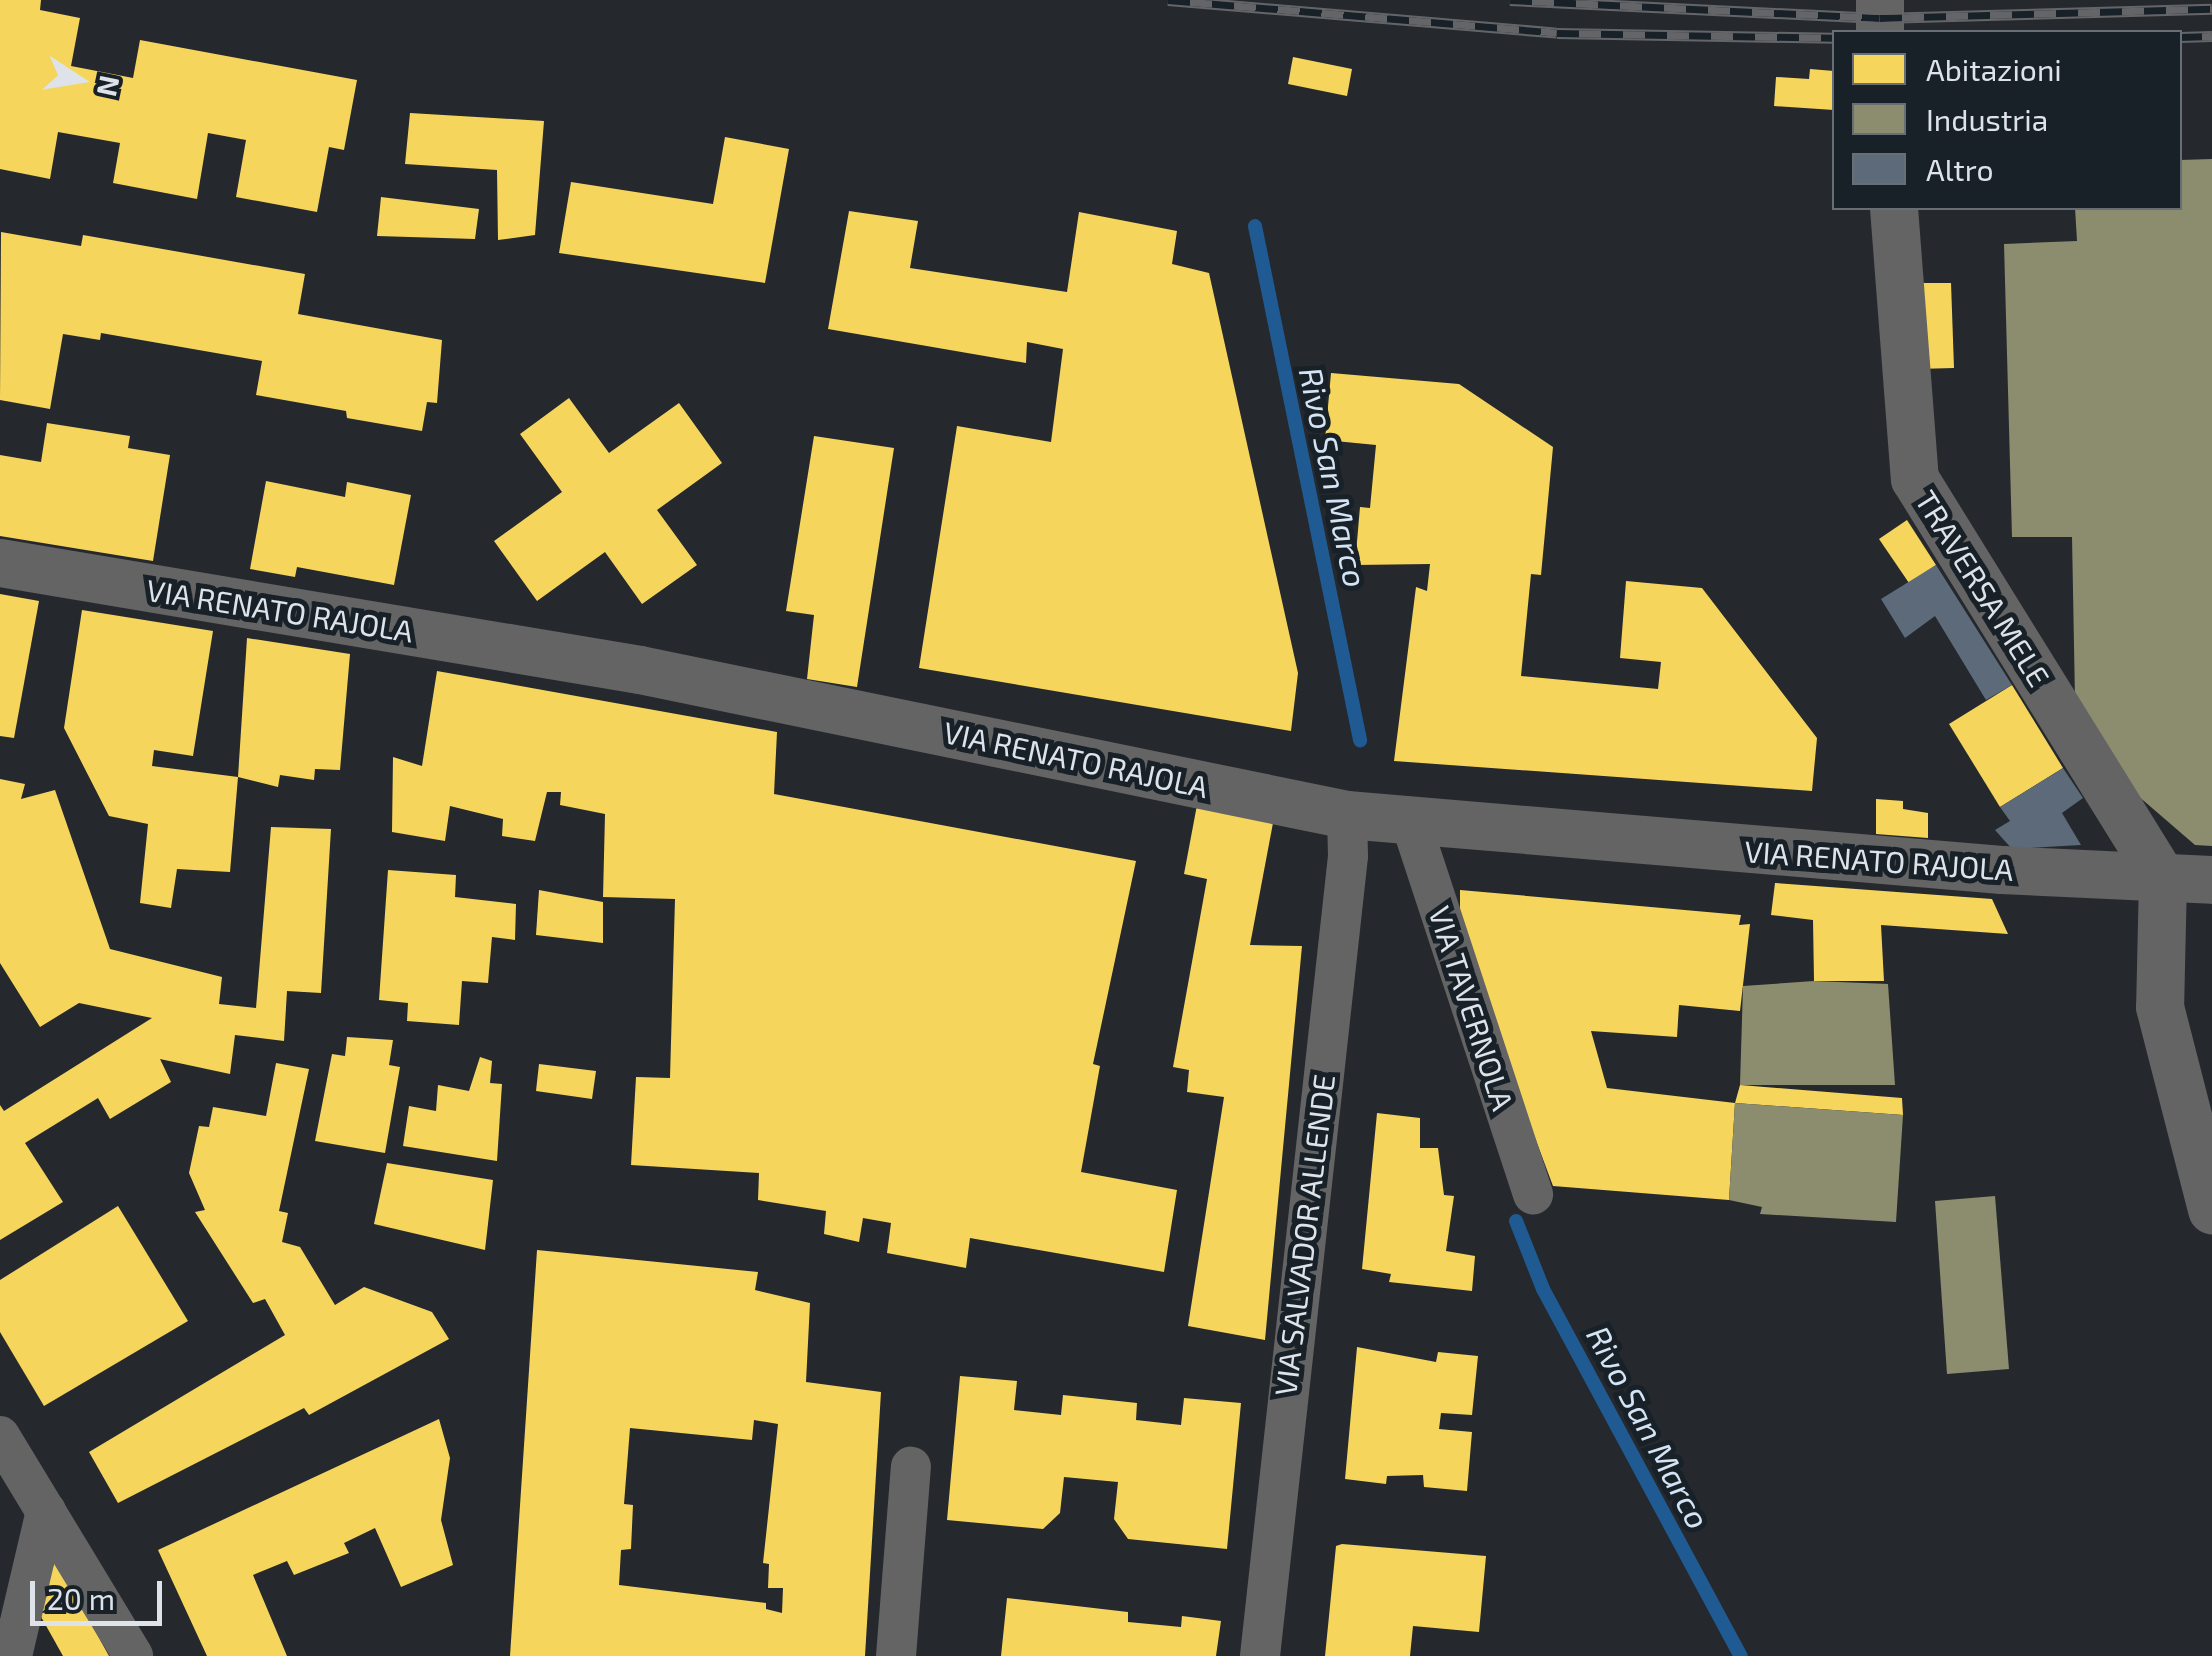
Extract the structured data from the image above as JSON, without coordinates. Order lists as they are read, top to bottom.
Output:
{
  "streets": {
    "street": [
      "TRAVERSA MELE",
      "VIA RENATO RAJOLA",
      "VIA TAVERNOLA",
      "VIA SALVADOR ALLENDE"
    ]
  },
  "crossings": [
    ["TRAVERSA MELE", "VIA RENATO RAJOLA"],
    ["VIA RENATO RAJOLA", "VIA TAVERNOLA"],
    ["VIA RENATO RAJOLA", "VIA SALVADOR ALLENDE"]
  ],
  "water": ["Rivo San Marco"],
  "legend": ["Abitazioni", "Industria", "Altro"],
  "scale_bar": "20 m",
  "north": "right"
}
